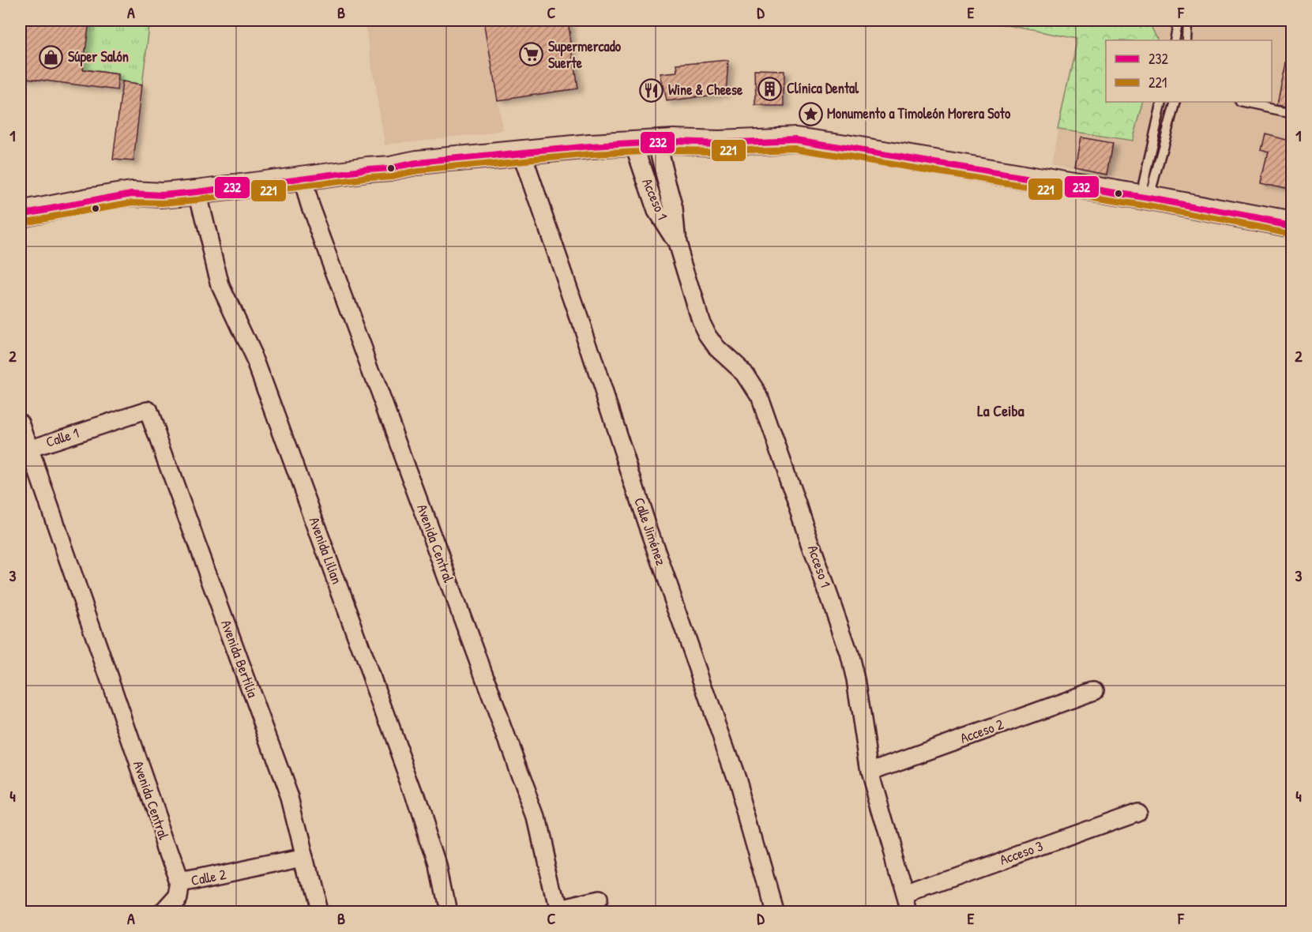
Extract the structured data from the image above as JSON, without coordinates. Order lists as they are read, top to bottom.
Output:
{
  "streets": {
    "street": [
      "Acceso 1",
      "Calle 1",
      "Calle Jiménez",
      "Avenida Central",
      "Avenida Lilian",
      "Avenida Bertilia",
      "Acceso 2",
      "Acceso 3",
      "Calle 2"
    ]
  },
  "crossings": [
    ["Acceso 1", "Acceso 2"],
    ["Acceso 1", "Acceso 3"],
    ["Calle 1", "Avenida Central"],
    ["Calle 1", "Avenida Bertilia"],
    ["Avenida Central", "Calle 2"],
    ["Avenida Bertilia", "Calle 2"]
  ],
  "districts": ["La Ceiba"],
  "places": {
    "supermarket": ["Supermercado Suerte"],
    "shop": ["Súper Salón"],
    "building": ["Clínica Dental"],
    "restaurant": ["Wine & Cheese"],
    "place": ["Monumento a Timoleón Morera Soto"]
  },
  "lines": ["transit line 232", "transit line 221"],
  "legend": ["232", "221"],
  "grid": {
    "columns": [
      "A",
      "B",
      "C",
      "D",
      "E",
      "F"
    ],
    "rows": [
      "1",
      "2",
      "3",
      "4"
    ]
  }
}
